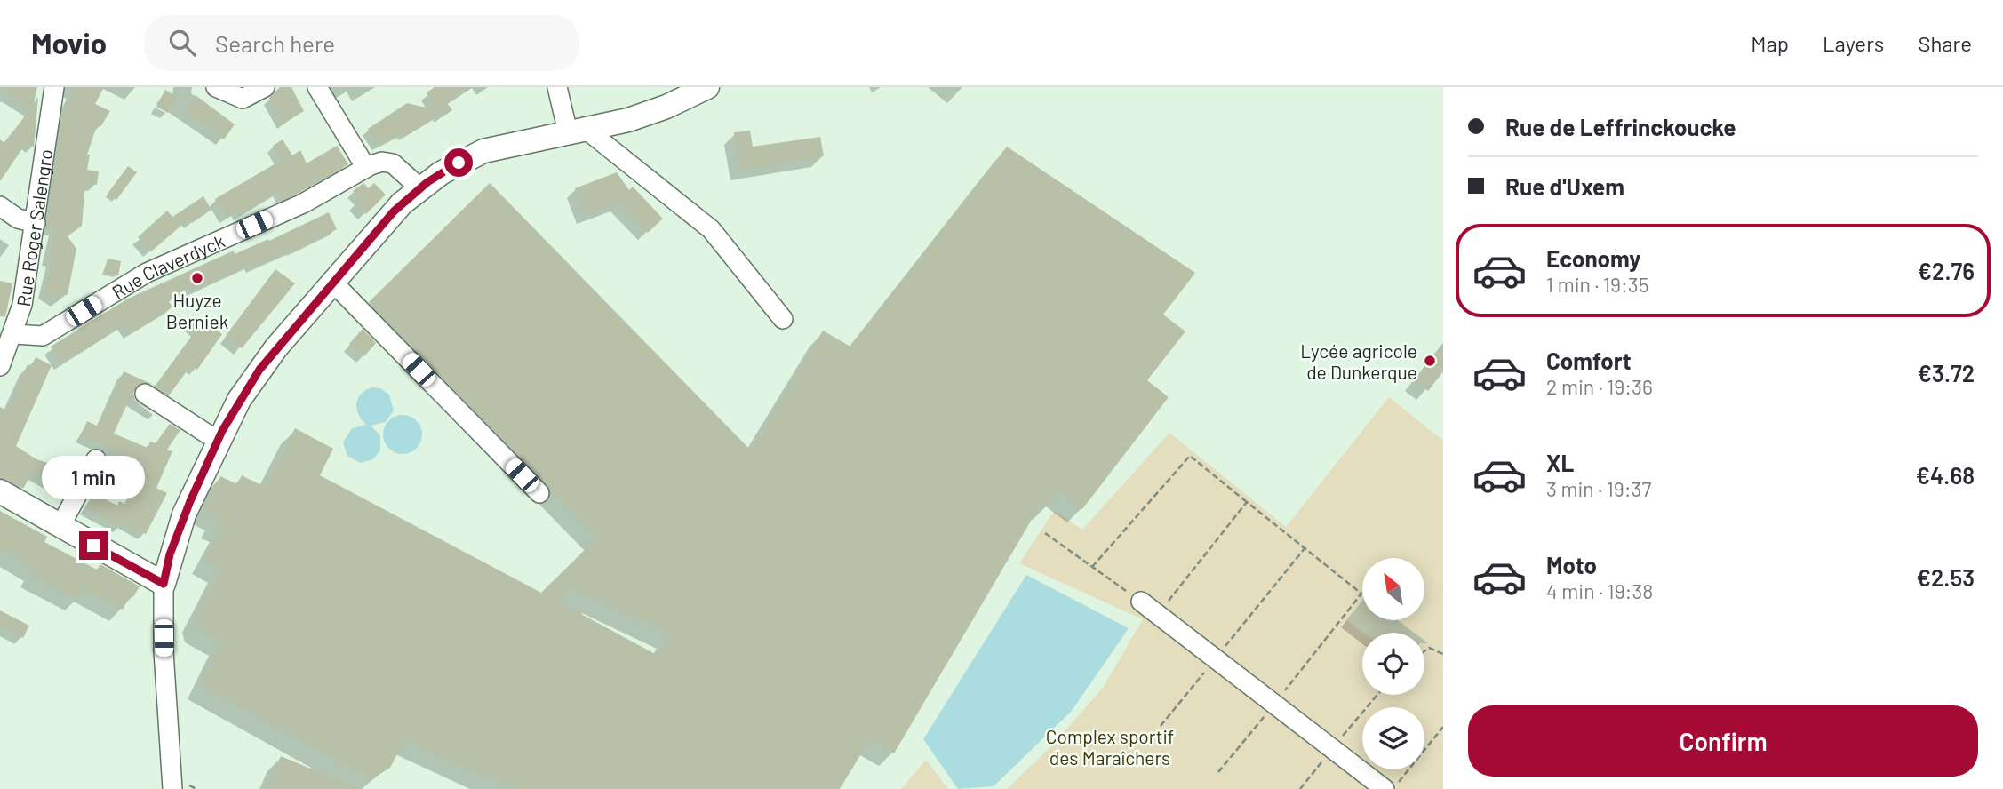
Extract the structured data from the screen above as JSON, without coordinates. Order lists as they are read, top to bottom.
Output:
{
  "streets": {
    "street": ["Rue Roger Salengro", "Rue Claverdyck"]
  },
  "crossings": [
    ["Rue Roger Salengro", "Rue Claverdyck"]
  ],
  "parks": ["Complex sportif des Maraîchers"],
  "places": ["Huyze Berniek", "Lycée agricole de Dunkerque"],
  "north": "top left",
  "page": {
    "header": "Movio",
    "search": "Search here",
    "nav": ["Map", "Layers", "Share"],
    "banner": ["Rue de Leffrinckoucke", "Rue d'Uxem"],
    "list": [
      {
        "name": "Economy",
        "note": "1 min · 19:35",
        "value": "€2.76"
      },
      {
        "name": "Comfort",
        "note": "2 min · 19:36",
        "value": "€3.72"
      },
      {
        "name": "XL",
        "note": "3 min · 19:37",
        "value": "€4.68"
      },
      {
        "name": "Moto",
        "note": "4 min · 19:38",
        "value": "€2.53"
      }
    ],
    "bubble": "1 min",
    "buttons": "Confirm"
  }
}
